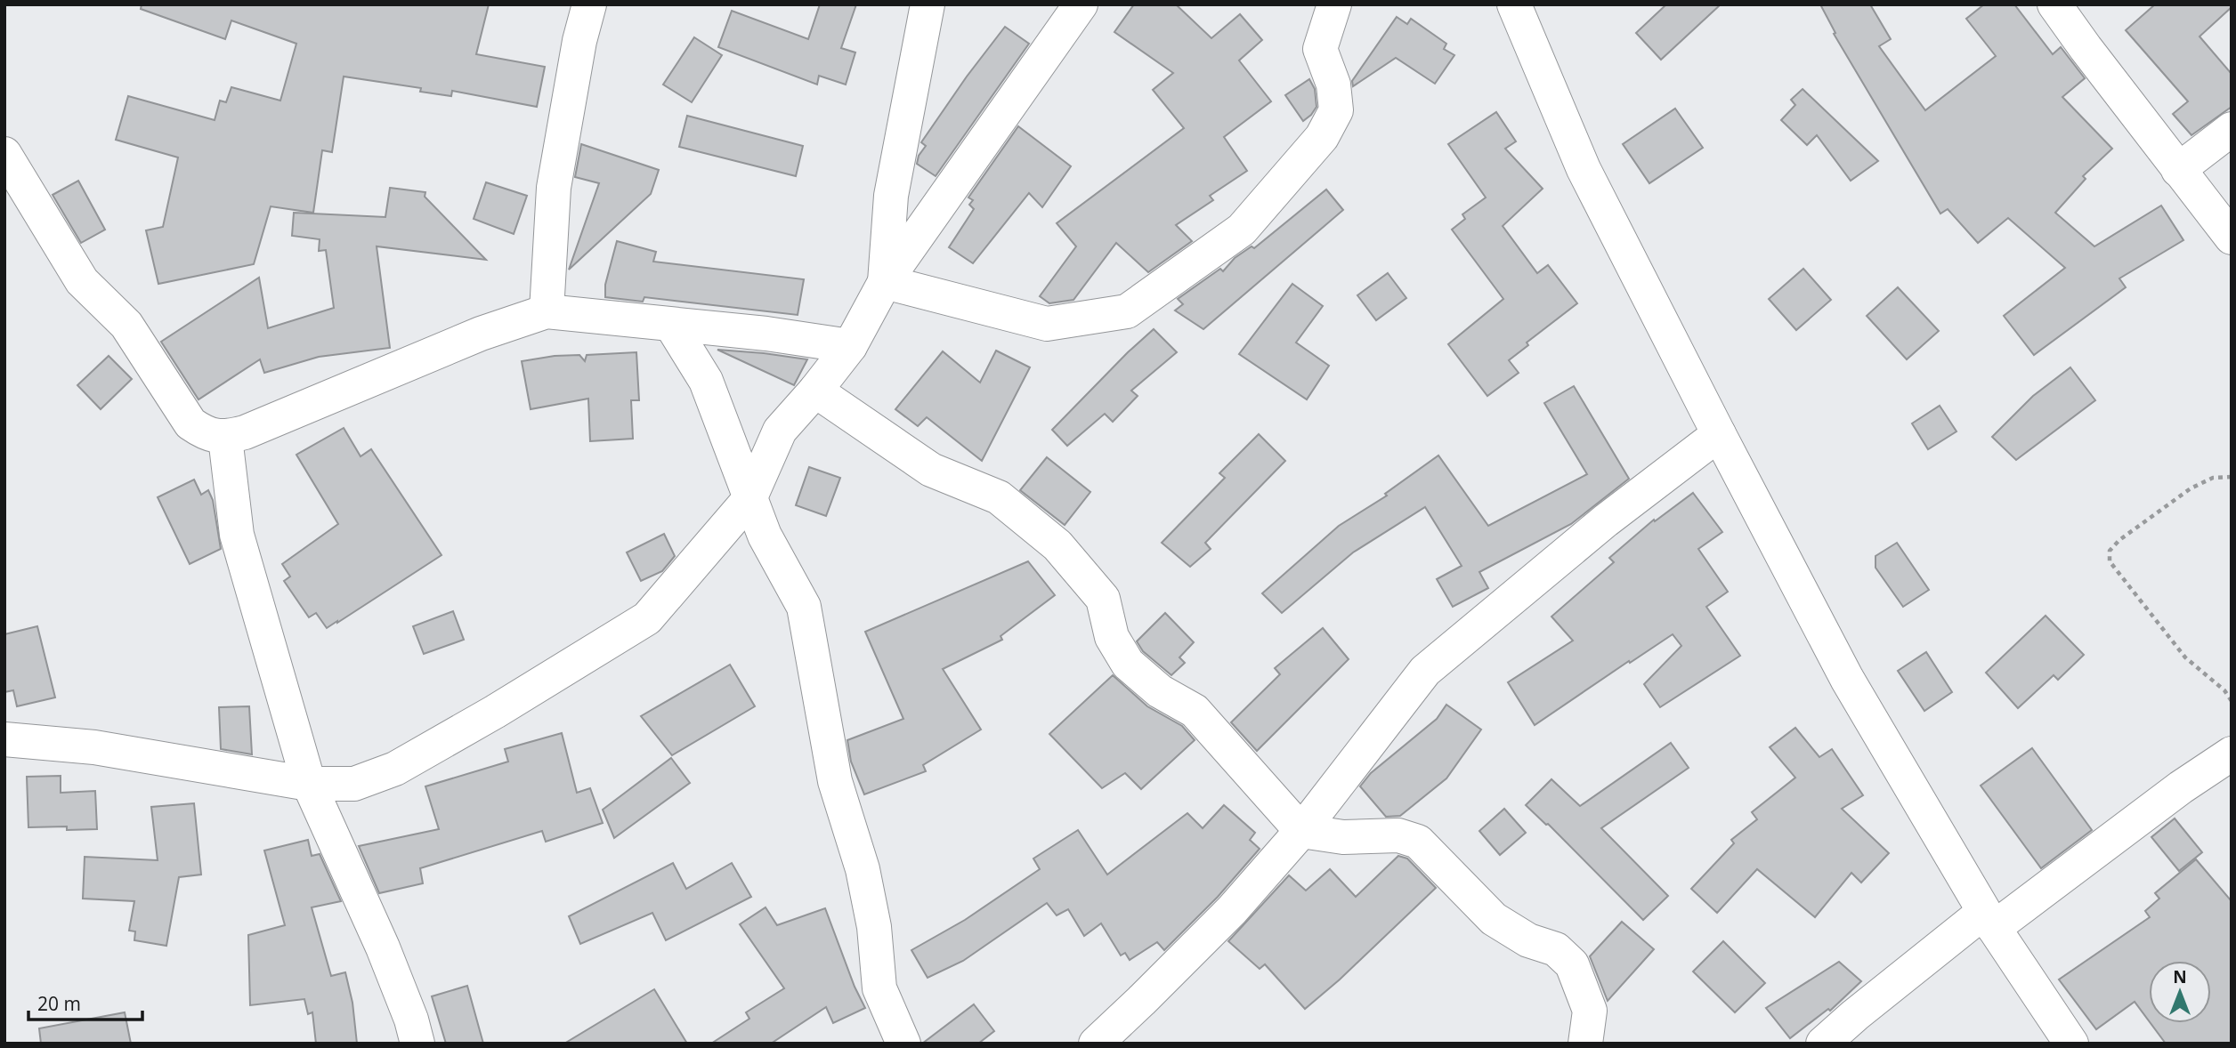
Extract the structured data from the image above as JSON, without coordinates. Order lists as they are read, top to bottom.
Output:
{
  "scale_bar": "20 m",
  "north": "top"
}
